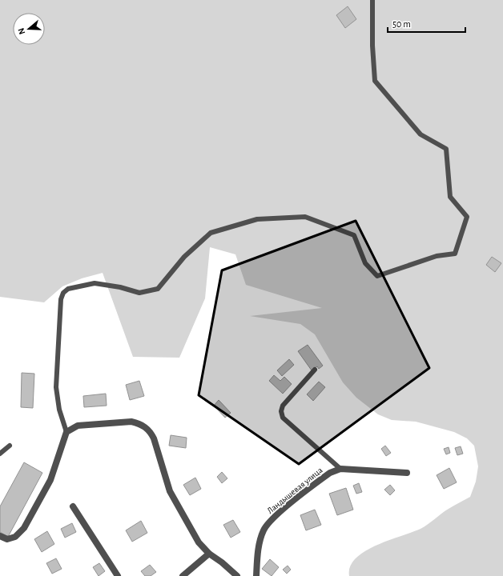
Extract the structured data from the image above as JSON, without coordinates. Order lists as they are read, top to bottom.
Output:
{
  "streets": {
    "street": ["Ландышевая улица"]
  },
  "scale_bar": "50 m",
  "north": "left"
}
